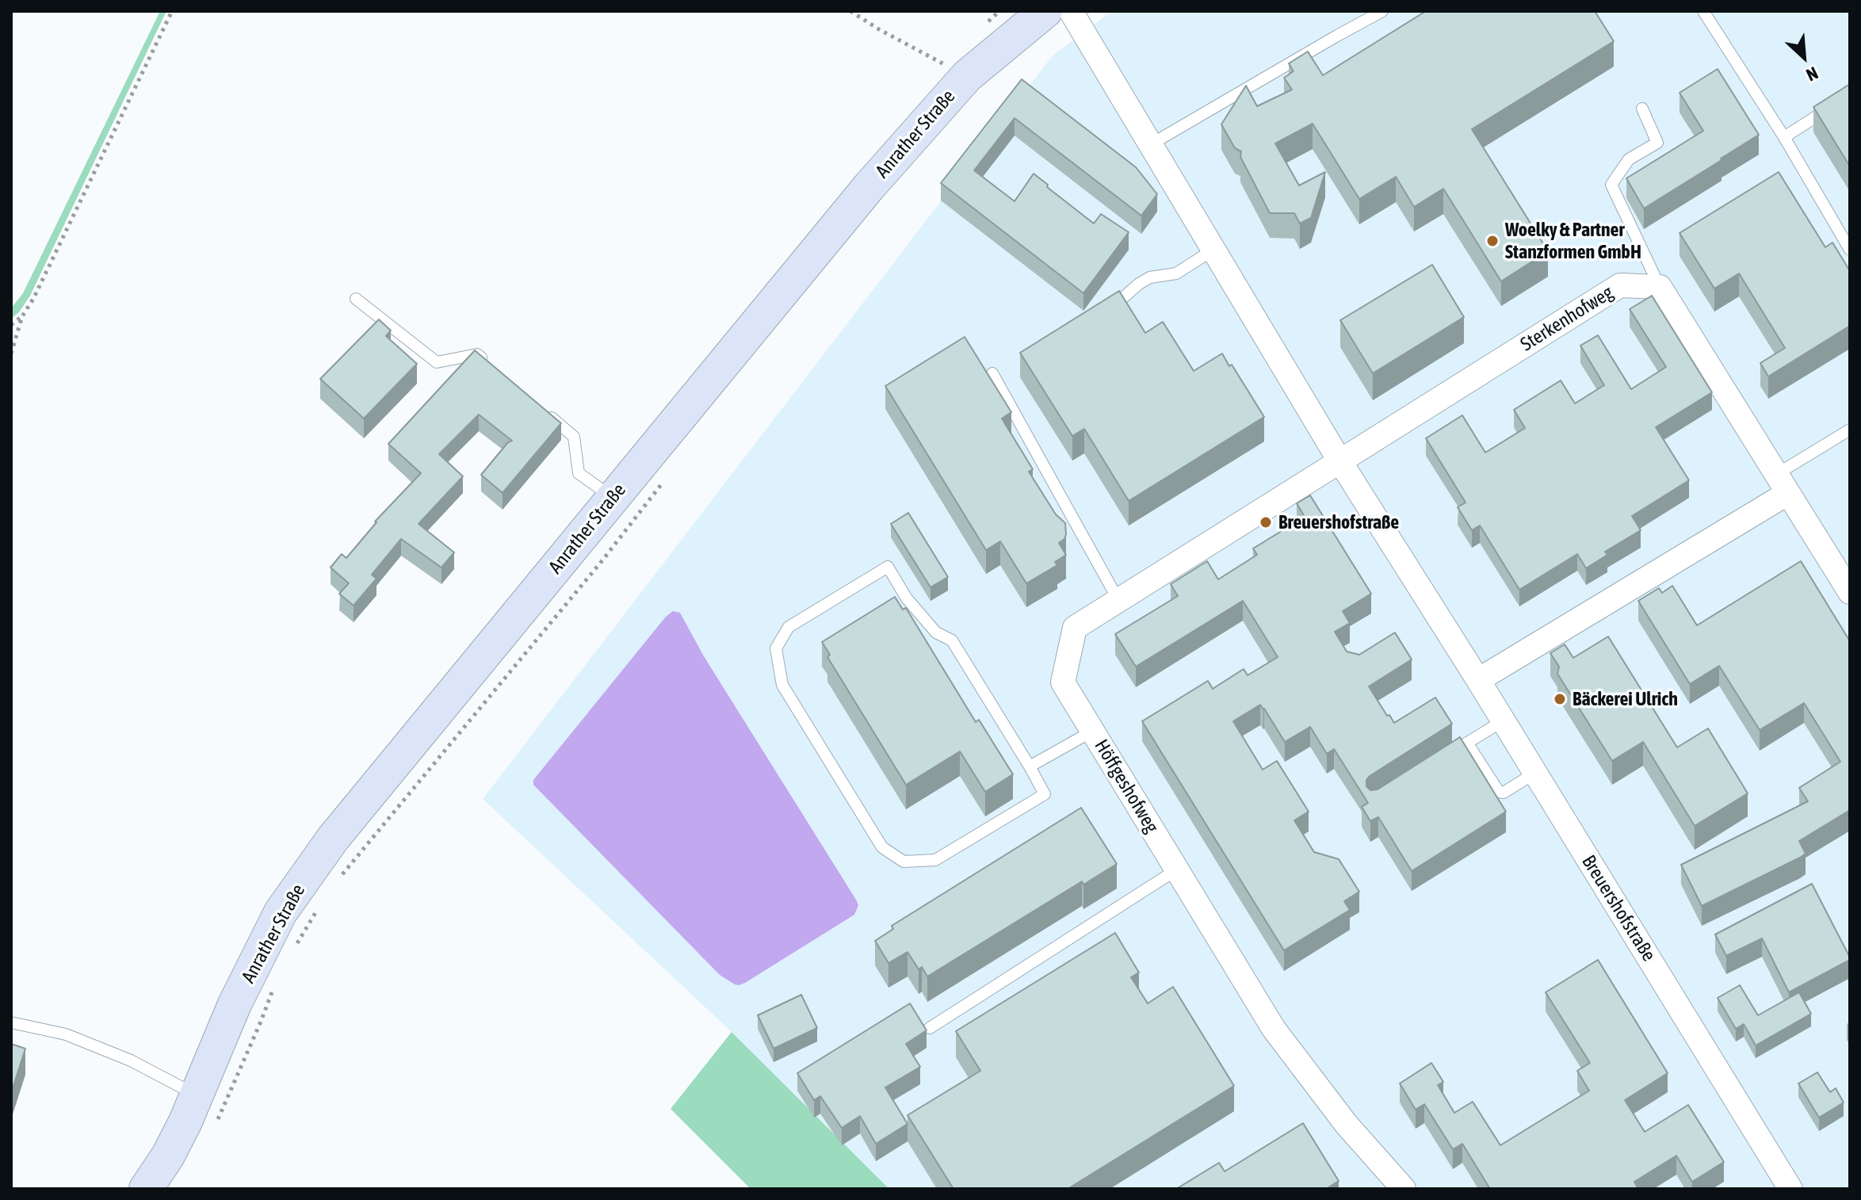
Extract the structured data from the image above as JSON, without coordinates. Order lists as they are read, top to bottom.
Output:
{
  "streets": {
    "main road": ["Anrather Straße"],
    "street": ["Sterkenhofweg", "Höffgeshofweg", "Breuershofstraße"]
  },
  "crossings": [
    ["Sterkenhofweg", "Höffgeshofweg"],
    ["Sterkenhofweg", "Breuershofstraße"],
    ["Höffgeshofweg", "Breuershofstraße"]
  ],
  "places": ["Woelky & Partner Stanzformen GmbH", "Breuershofstraße", "Bäckerei Ulrich"],
  "north": "bottom right"
}
